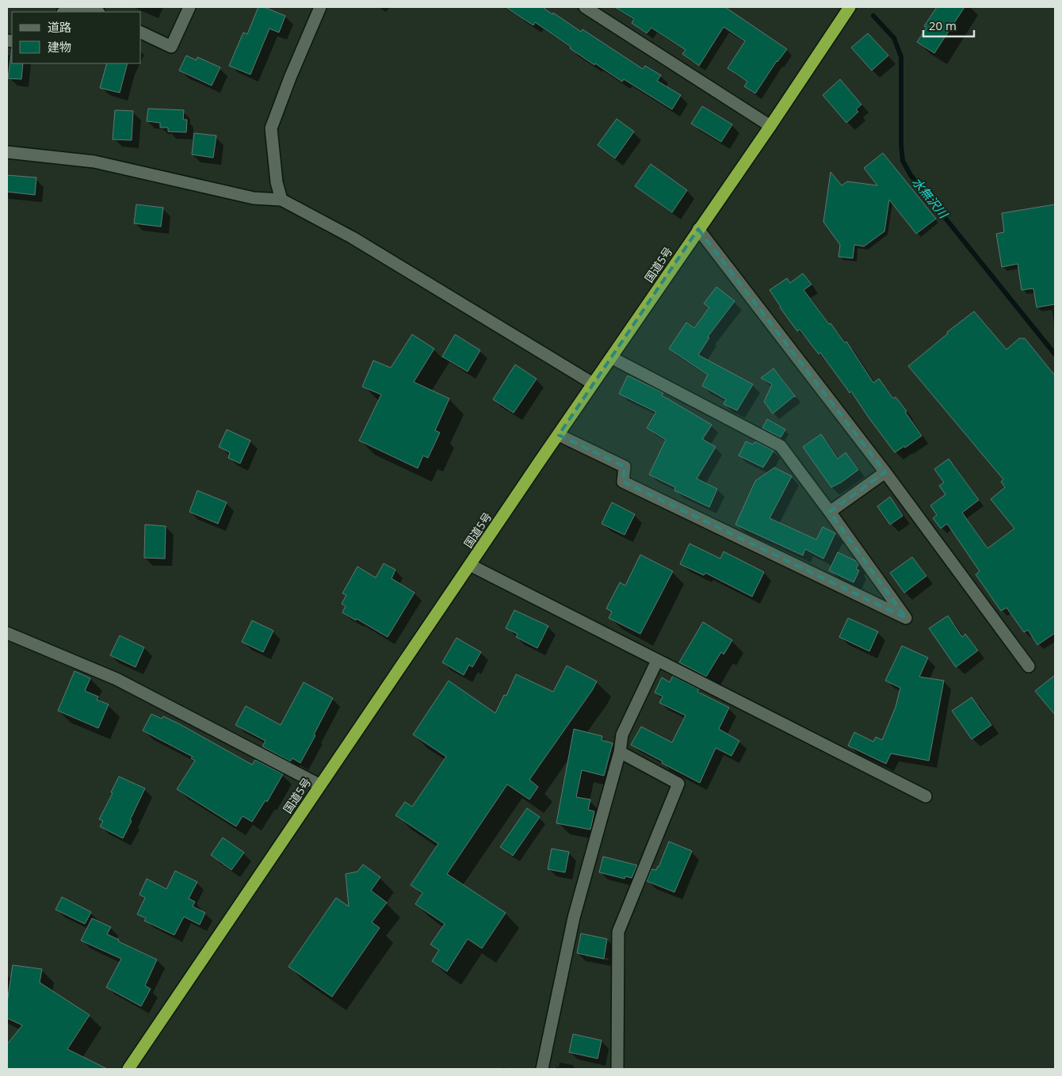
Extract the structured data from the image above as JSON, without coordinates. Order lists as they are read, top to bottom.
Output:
{
  "streets": {
    "highway": ["国道5号"]
  },
  "water": ["水無沢川"],
  "legend": ["道路", "建物"],
  "scale_bar": "20 m"
}
